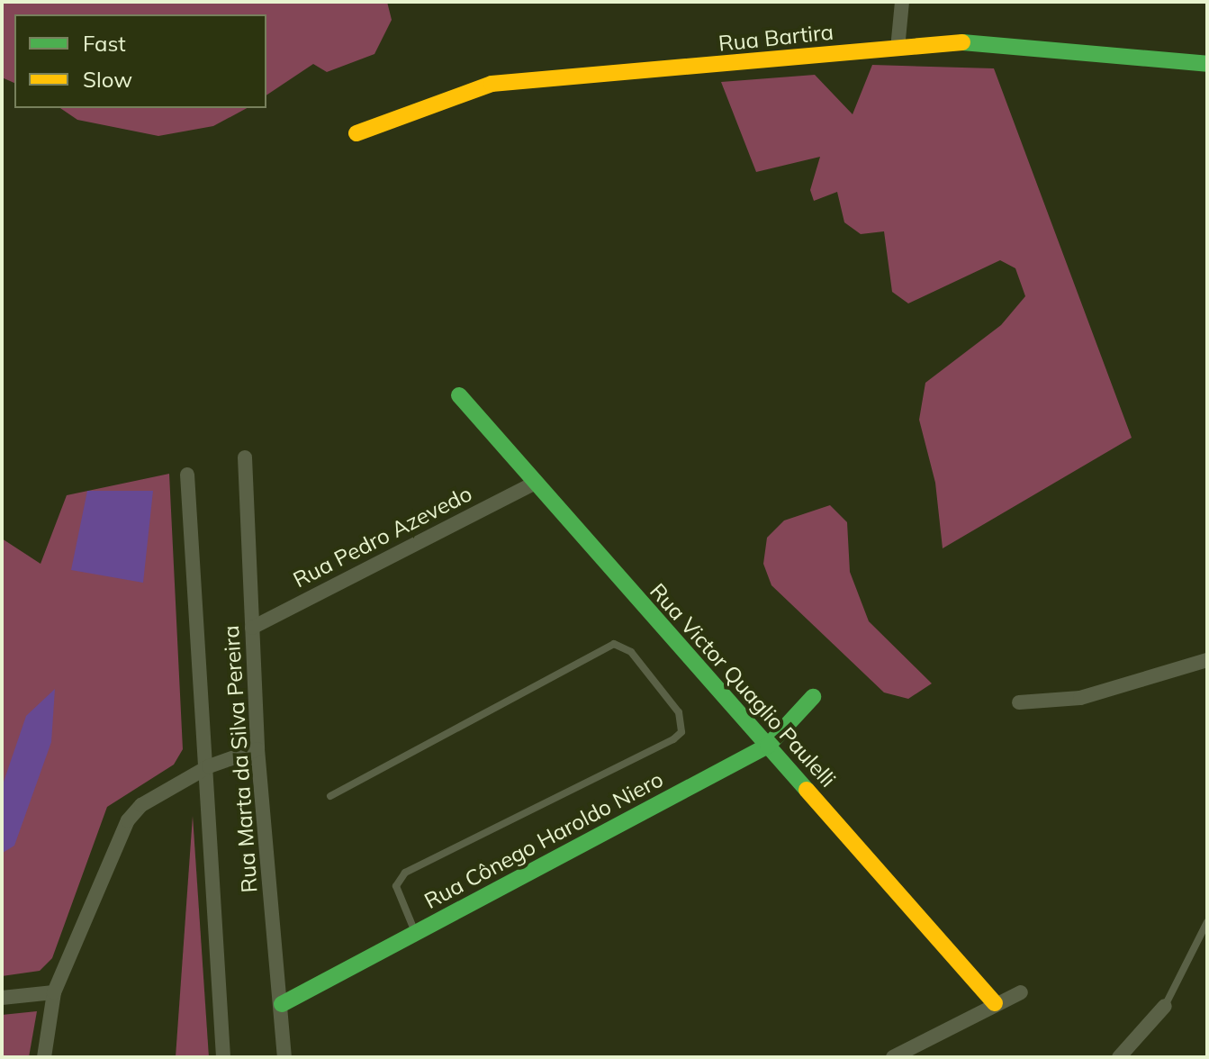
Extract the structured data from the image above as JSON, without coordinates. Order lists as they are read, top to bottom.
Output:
{
  "streets": {
    "street": [
      "Rua Bartira",
      "Rua Pedro Azevedo",
      "Rua Victor Quaglio Paulelli",
      "Rua Marta da Silva Pereira",
      "Rua Cônego Haroldo Niero"
    ]
  },
  "crossings": [
    ["Rua Pedro Azevedo", "Rua Victor Quaglio Paulelli"],
    ["Rua Pedro Azevedo", "Rua Marta da Silva Pereira"],
    ["Rua Victor Quaglio Paulelli", "Rua Cônego Haroldo Niero"],
    ["Rua Marta da Silva Pereira", "Rua Cônego Haroldo Niero"]
  ],
  "legend": ["Fast", "Slow"]
}
